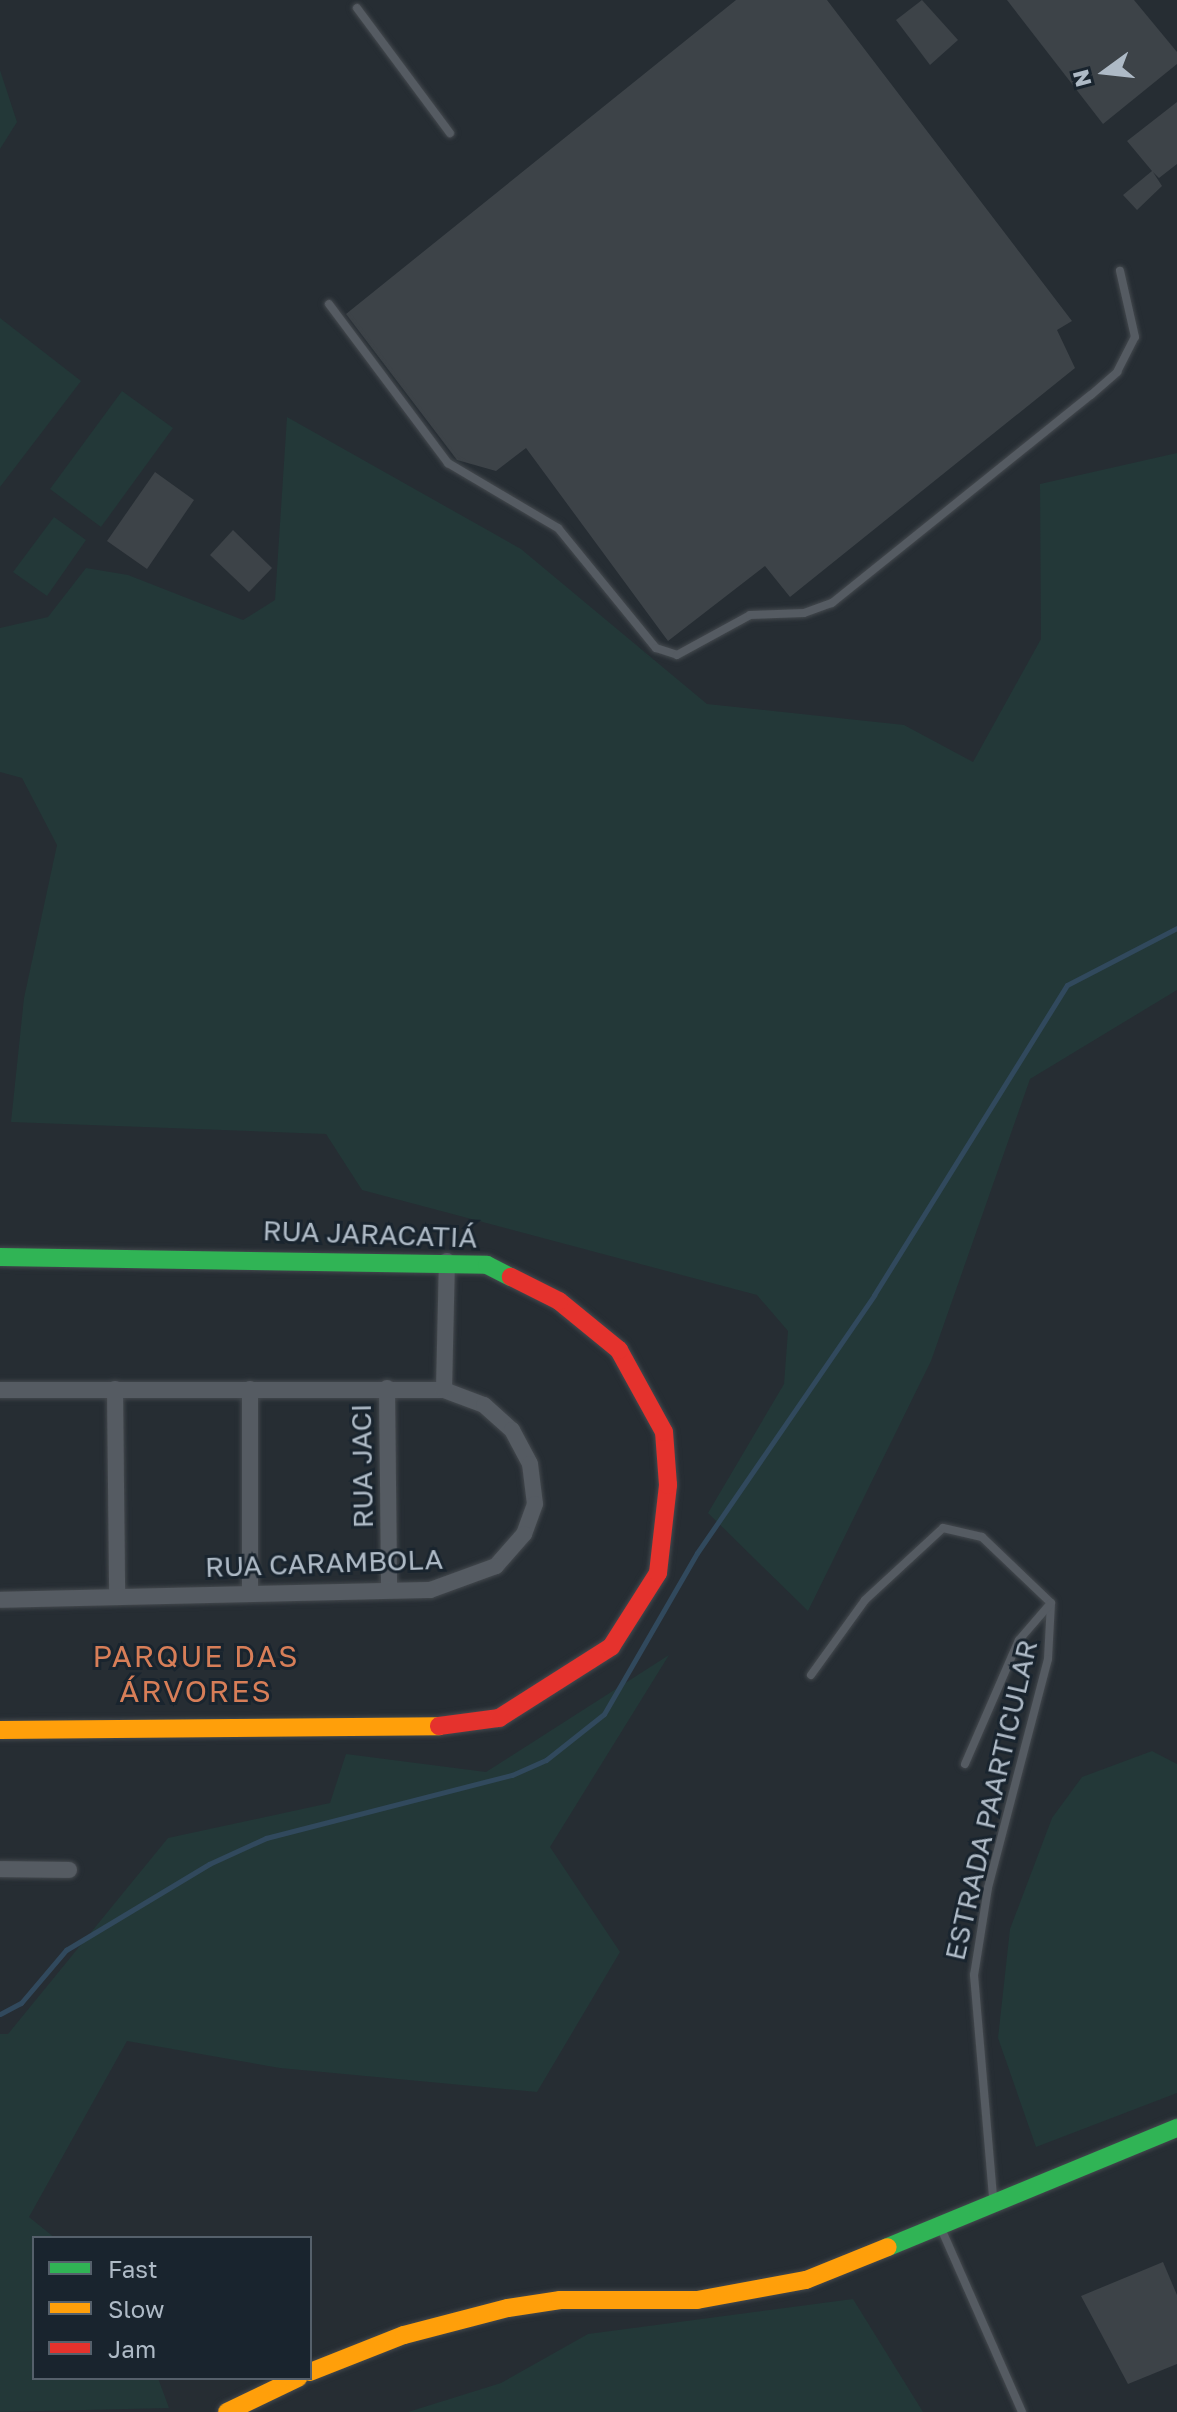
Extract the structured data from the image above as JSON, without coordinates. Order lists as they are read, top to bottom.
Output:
{
  "streets": {
    "street": ["RUA JARACATIÁ", "RUA JACI", "RUA CARAMBOLA"],
    "lane": ["ESTRADA PAARTICULAR"]
  },
  "crossings": [
    ["RUA JACI", "RUA CARAMBOLA"]
  ],
  "districts": ["PARQUE DAS ÁRVORES"],
  "legend": ["Fast", "Slow", "Jam"],
  "north": "left"
}
